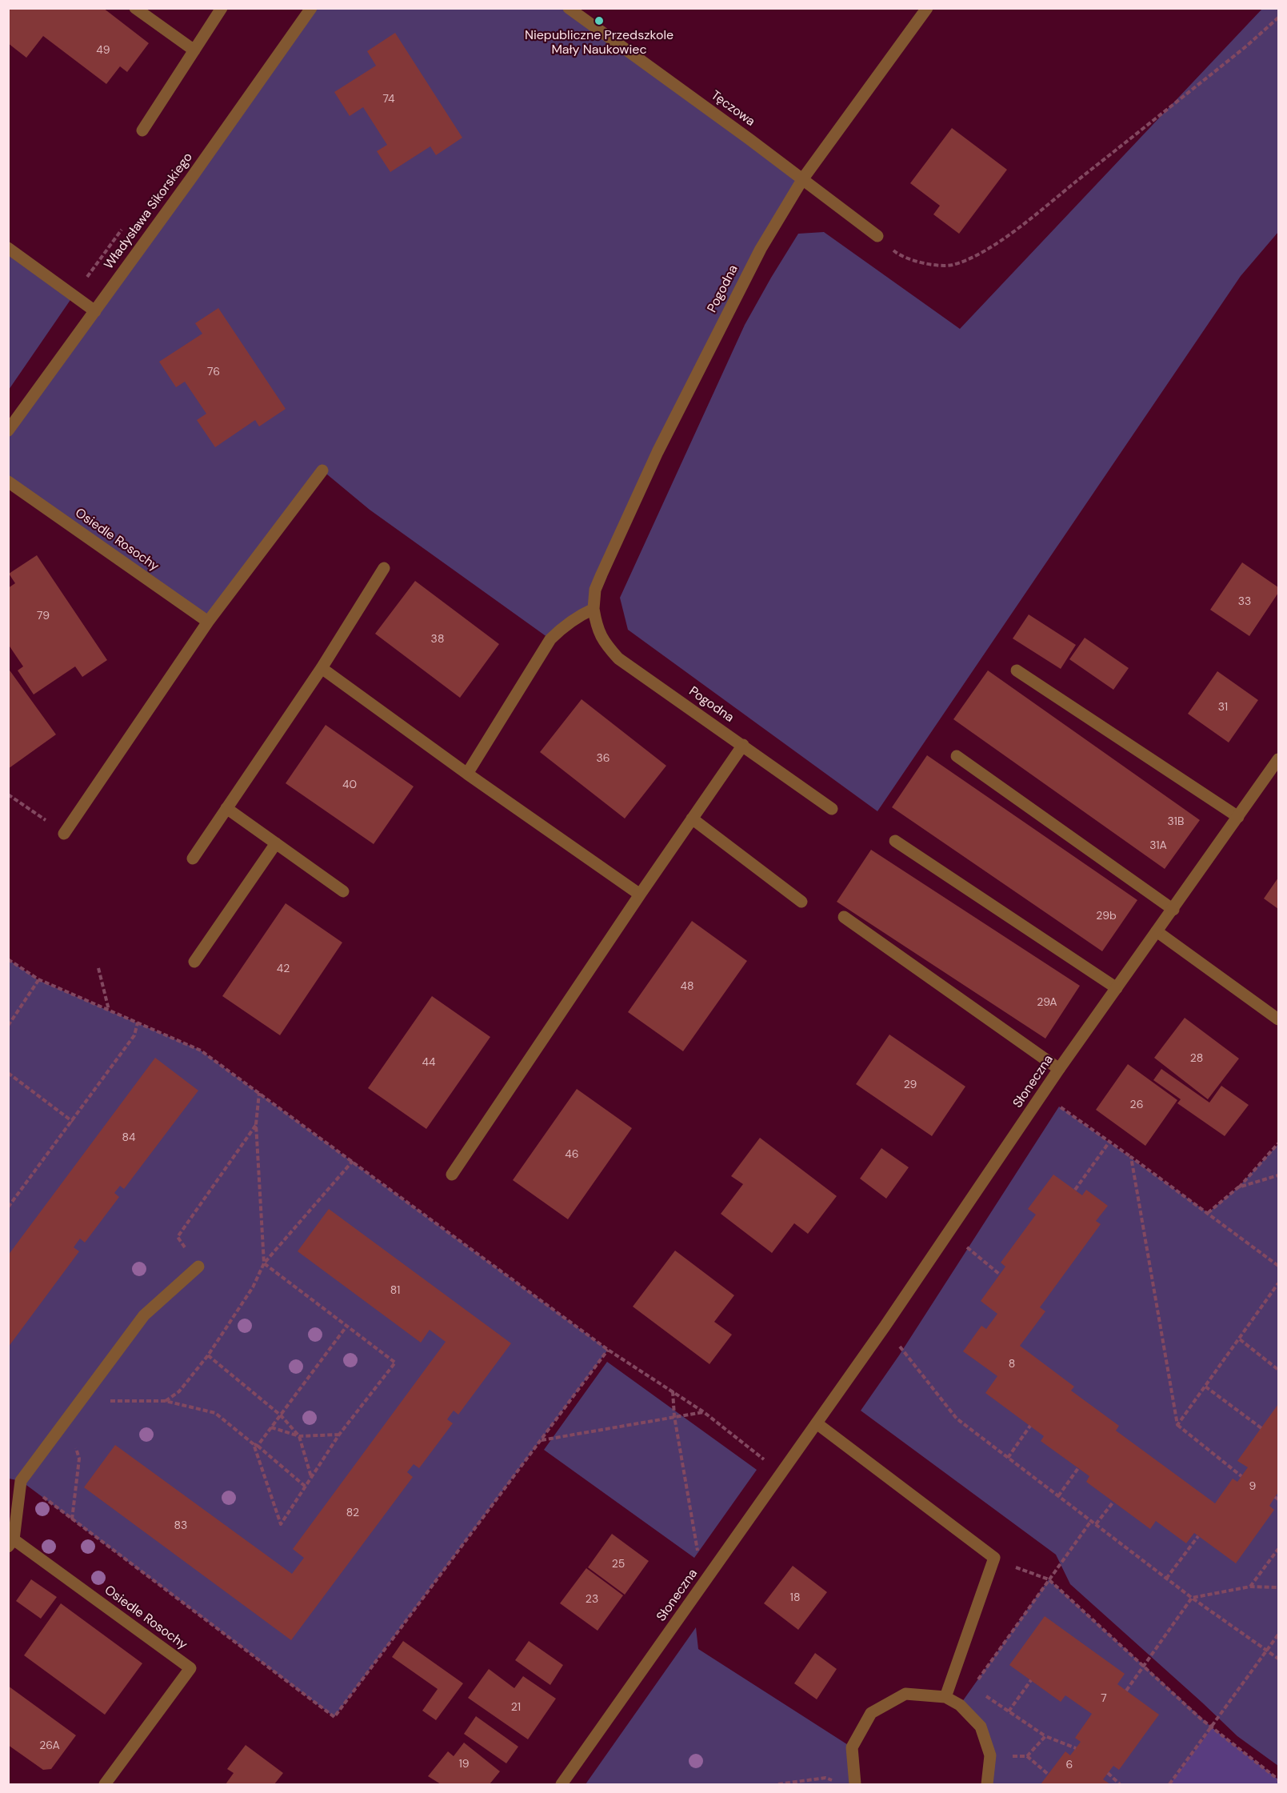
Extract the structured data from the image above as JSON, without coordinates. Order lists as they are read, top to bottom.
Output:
{
  "streets": {
    "street": [
      "Tęczowa",
      "Władysława Sikorskiego",
      "Pogodna",
      "Osiedle Rosochy",
      "Słoneczna"
    ]
  },
  "crossings": [
    ["Tęczowa", "Pogodna"]
  ],
  "places": ["Niepubliczne Przedszkole Mały Naukowiec"],
  "house_numbers": [
    "49",
    "74",
    "76",
    "33",
    "79",
    "38",
    "31",
    "36",
    "40",
    "31B",
    "31A",
    "29b",
    "42",
    "48",
    "29A",
    "28",
    "44",
    "29",
    "26",
    "84",
    "46",
    "81",
    "8",
    "9",
    "82",
    "83",
    "25",
    "18",
    "23",
    "7",
    "21",
    "26A",
    "19",
    "6"
  ]
}
